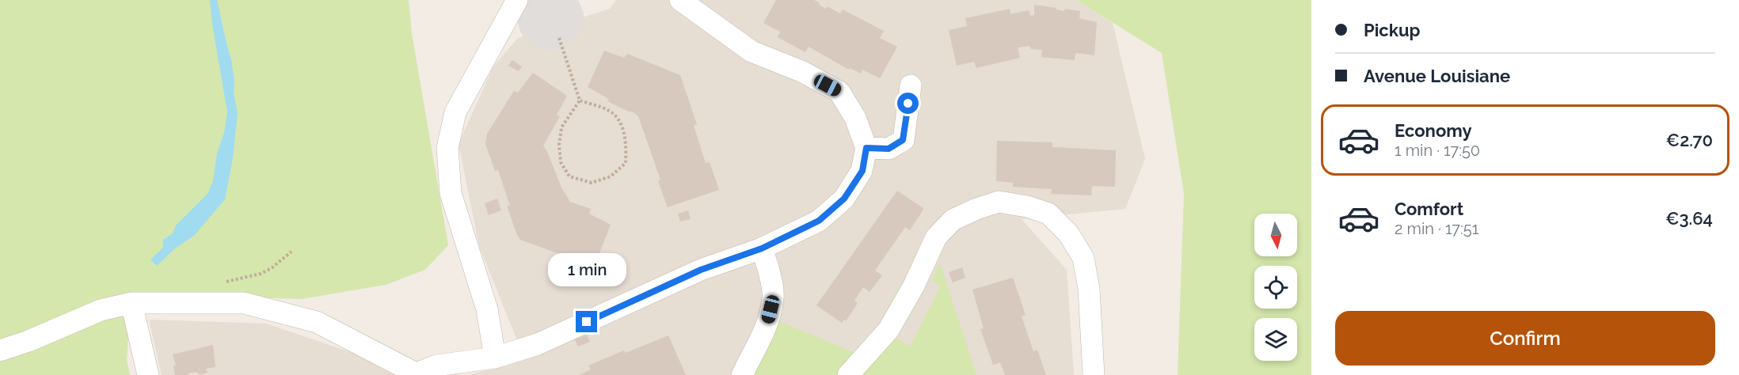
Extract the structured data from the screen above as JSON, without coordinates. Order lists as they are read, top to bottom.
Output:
{
  "north": "bottom",
  "page": {
    "banner": ["Pickup", "Avenue Louisiane"],
    "list": [
      {
        "name": "Economy",
        "note": "1 min · 17:50",
        "value": "€2.70"
      },
      {
        "name": "Comfort",
        "note": "2 min · 17:51",
        "value": "€3.64"
      }
    ],
    "bubble": "1 min",
    "buttons": "Confirm"
  }
}
